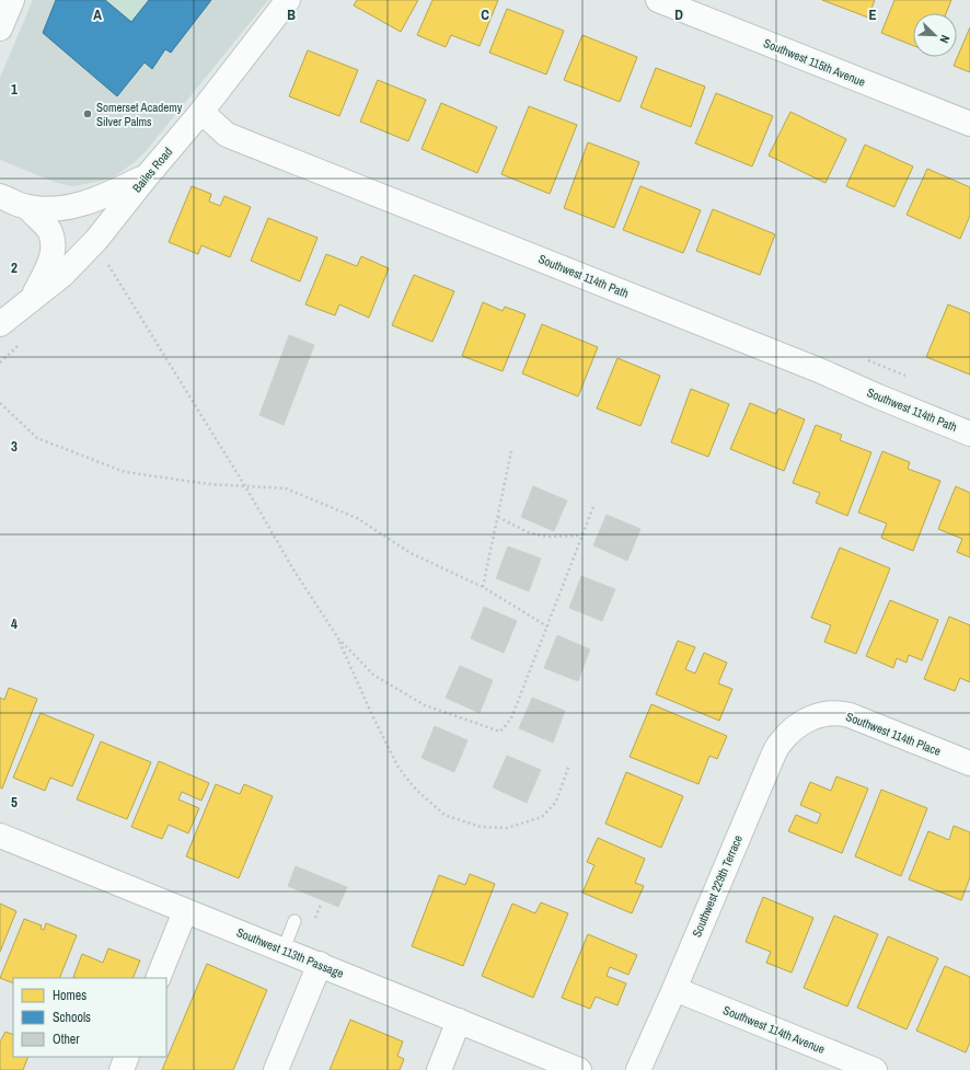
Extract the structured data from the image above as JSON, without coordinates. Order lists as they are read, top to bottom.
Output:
{
  "streets": {
    "street": [
      "Southwest 115th Avenue",
      "Bailes Road",
      "Southwest 114th Path",
      "Southwest 114th Place",
      "Southwest 229th Terrace",
      "Southwest 113th Passage",
      "Southwest 114th Avenue"
    ]
  },
  "crossings": [
    ["Bailes Road", "Southwest 114th Path"],
    ["Southwest 114th Place", "Southwest 229th Terrace"],
    ["Southwest 229th Terrace", "Southwest 114th Avenue"]
  ],
  "places": ["Somerset Academy Silver Palms"],
  "legend": ["Homes", "Schools", "Other"],
  "north": "bottom right",
  "grid": {
    "columns": [
      "A",
      "B",
      "C",
      "D",
      "E"
    ],
    "rows": [
      "1",
      "2",
      "3",
      "4",
      "5"
    ]
  }
}
